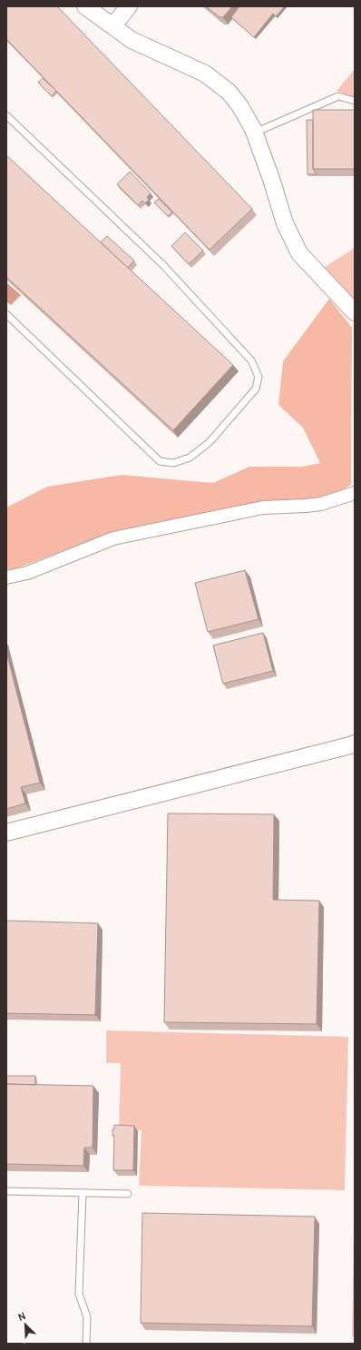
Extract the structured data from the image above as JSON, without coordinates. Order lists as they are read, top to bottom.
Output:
{
  "north": "top left"
}
